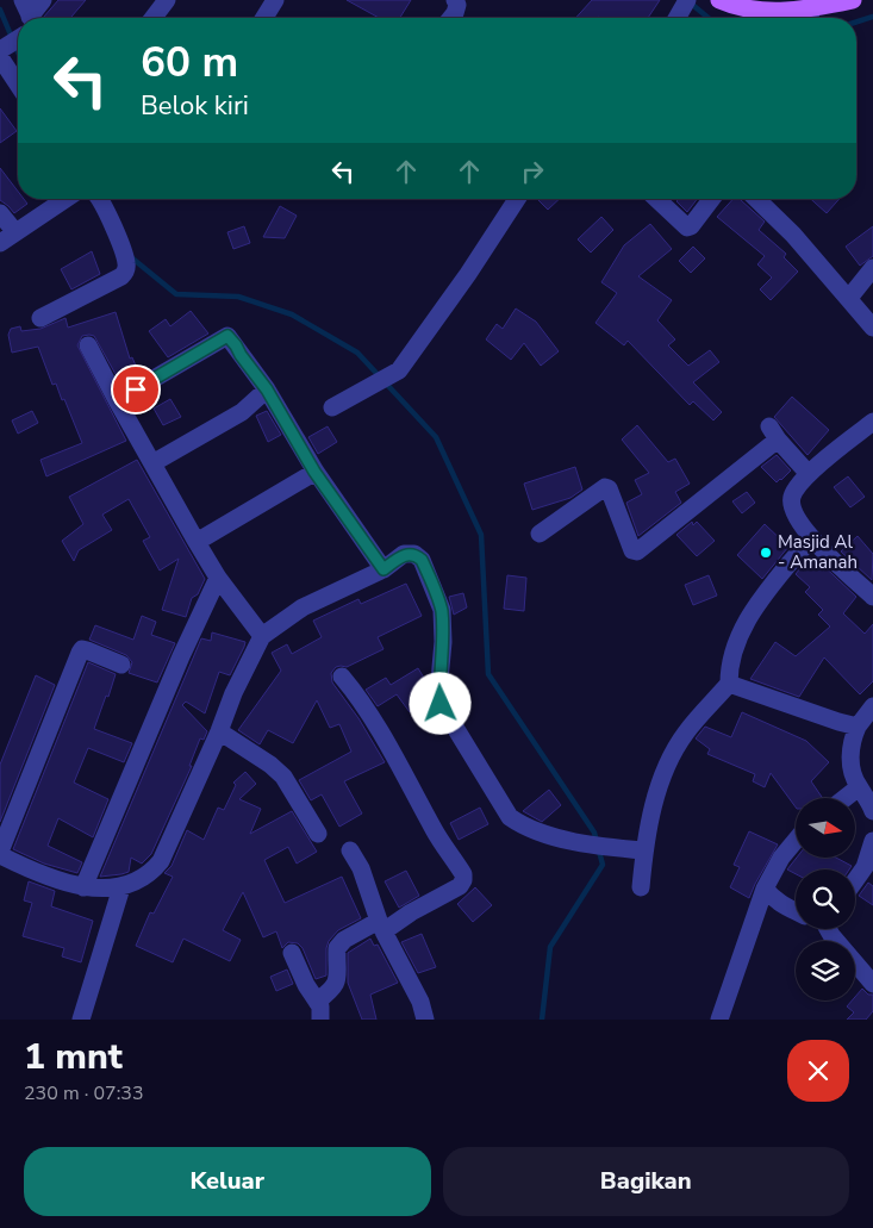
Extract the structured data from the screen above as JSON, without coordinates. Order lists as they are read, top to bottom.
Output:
{
  "places": ["Masjid Al - Amanah"],
  "north": "right",
  "page": {
    "turn": ["60 m", "Belok kiri"],
    "heading": ["1 mnt", "230 m · 07:33"],
    "buttons": ["Keluar", "Bagikan"]
  }
}
